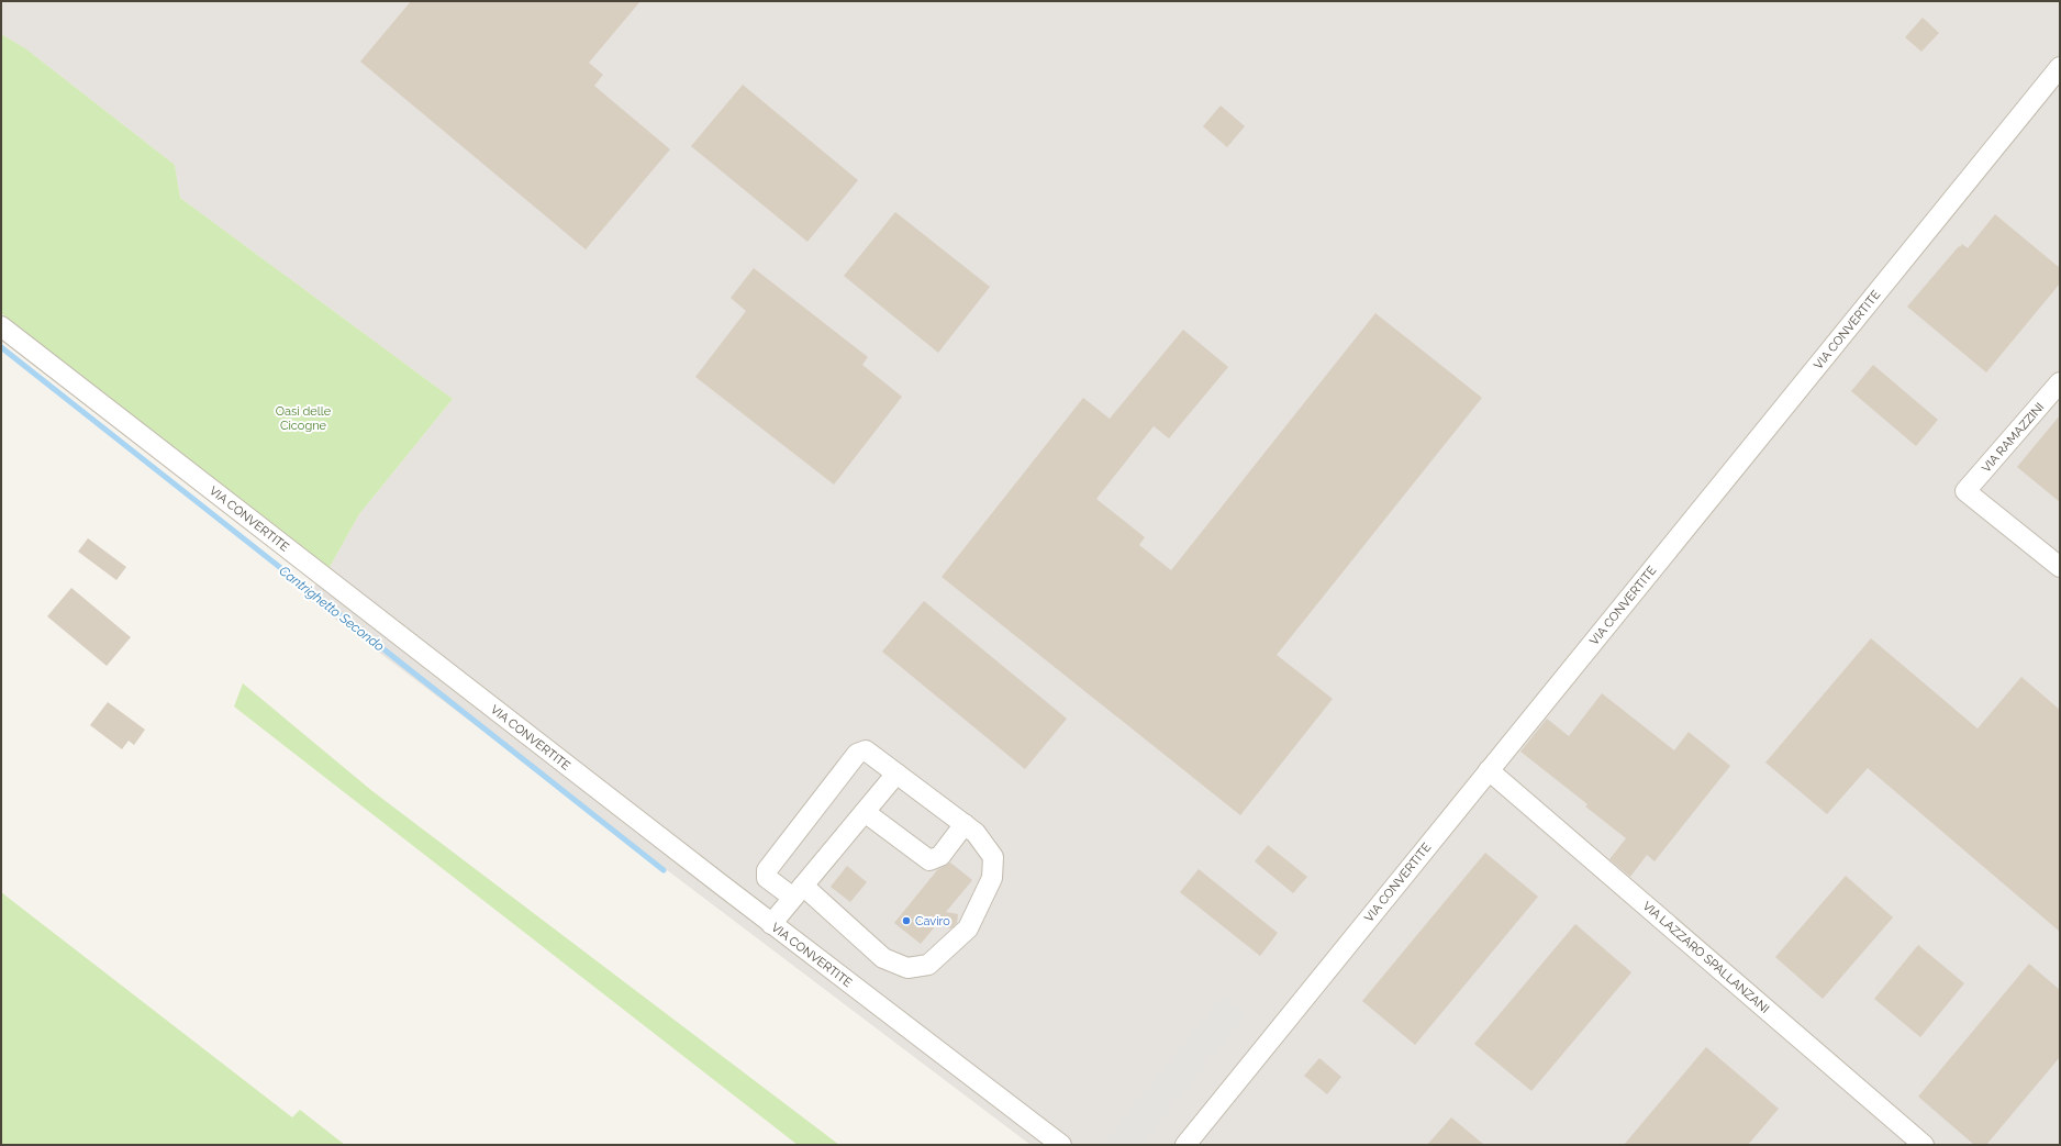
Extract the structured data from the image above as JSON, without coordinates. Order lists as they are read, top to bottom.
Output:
{
  "streets": {
    "street": ["VIA CONVERTITE", "VIA RAMAZZINI", "VIA LAZZARO SPALLANZANI"]
  },
  "crossings": [
    ["VIA CONVERTITE", "VIA LAZZARO SPALLANZANI"]
  ],
  "water": ["Cantrighetto Secondo"],
  "parks": ["Oasi delle Cicogne"],
  "places": ["Caviro"]
}
